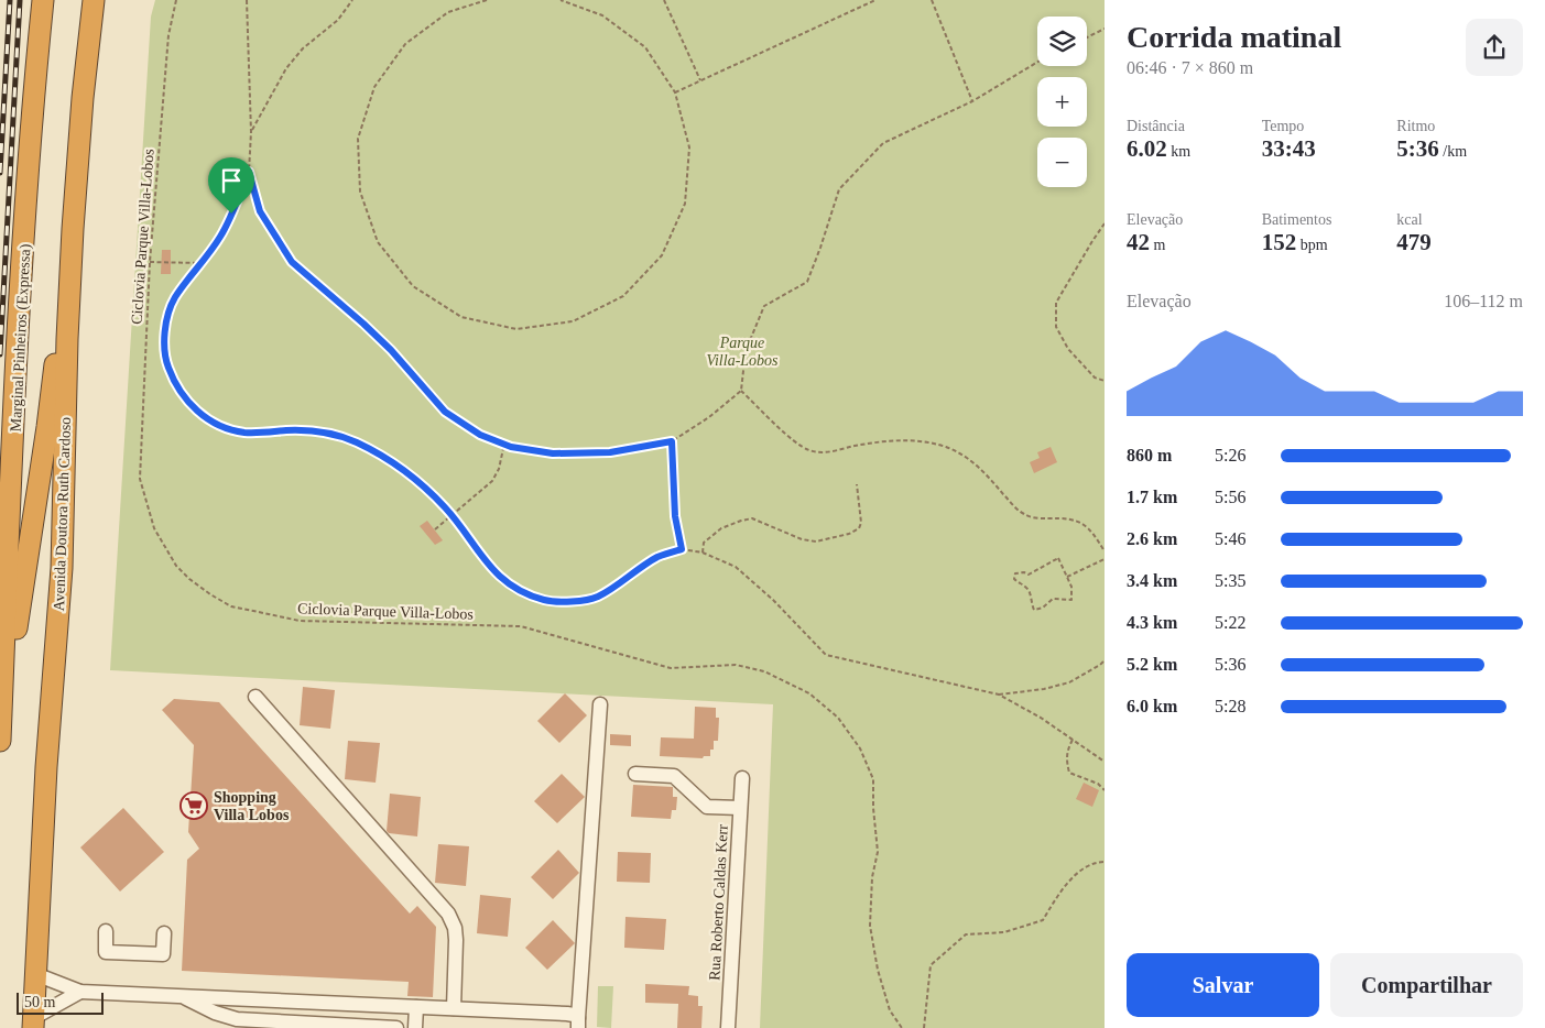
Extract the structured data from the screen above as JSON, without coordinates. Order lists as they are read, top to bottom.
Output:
{
  "streets": {
    "highway": ["Marginal Pinheiros (Expressa)", "Avenida Doutora Ruth Cardoso"],
    "street": ["Rua Roberto Caldas Kerr"],
    "path": ["Ciclovia Parque Villa-Lobos"]
  },
  "parks": ["Parque Villa-Lobos"],
  "places": {
    "supermarket": ["Shopping Villa Lobos"]
  },
  "scale_bar": "50 m",
  "page": {
    "heading": ["Corrida matinal", "06:46 · 7 × 860 m"],
    "map_buttons": ["+", "−"],
    "stats": [
      ["Distância", "6.02 km"],
      ["Tempo", "33:43"],
      ["Ritmo", "5:36 /km"],
      ["Elevação", "42 m"],
      ["Batimentos", "152 bpm"],
      ["kcal", "479"]
    ],
    "chart": ["Elevação", "106–112 m"],
    "list": [
      {
        "name": "860 m",
        "note": "5:26"
      },
      {
        "name": "1.7 km",
        "note": "5:56"
      },
      {
        "name": "2.6 km",
        "note": "5:46"
      },
      {
        "name": "3.4 km",
        "note": "5:35"
      },
      {
        "name": "4.3 km",
        "note": "5:22"
      },
      {
        "name": "5.2 km",
        "note": "5:36"
      },
      {
        "name": "6.0 km",
        "note": "5:28"
      }
    ],
    "buttons": ["Salvar", "Compartilhar"],
    "scale": "50 m"
  }
}
